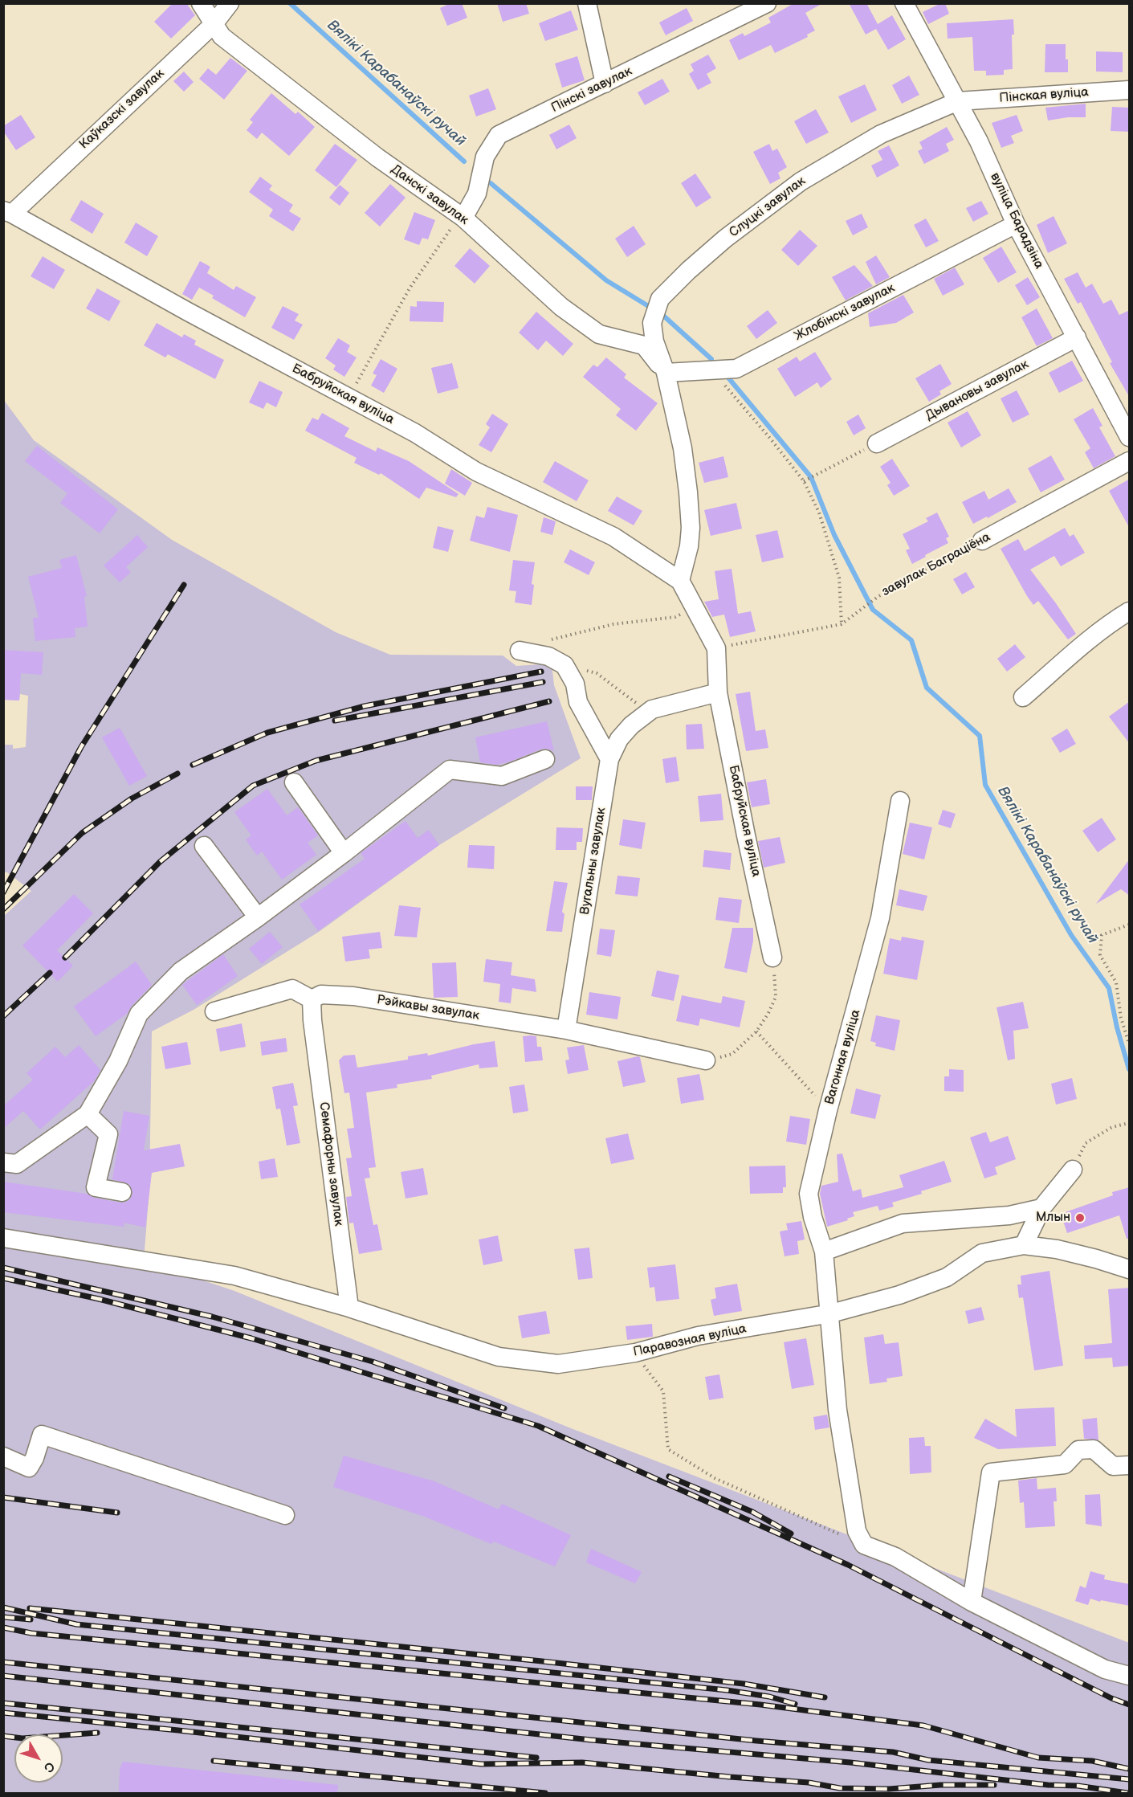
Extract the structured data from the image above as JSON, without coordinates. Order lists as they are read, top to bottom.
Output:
{
  "streets": {
    "street": [
      "Пінскі завулак",
      "Пінская вуліца",
      "Каўказскі завулак",
      "Данскі завулак",
      "Слуцкі завулак",
      "вуліца Барадзіна",
      "Жлобінскі завулак",
      "Дывановы завулак",
      "Бабруйская вуліца",
      "завулак Баграціёна",
      "Вугальны завулак",
      "Рэйкавы завулак",
      "Вагонная вуліца",
      "Семафорны завулак",
      "Паравозная вуліца"
    ]
  },
  "crossings": [
    ["Пінскі завулак", "Данскі завулак"],
    ["Пінская вуліца", "Слуцкі завулак"],
    ["Пінская вуліца", "вуліца Барадзіна"],
    ["Каўказскі завулак", "Данскі завулак"],
    ["Каўказскі завулак", "Бабруйская вуліца"],
    ["Данскі завулак", "Слуцкі завулак"],
    ["Данскі завулак", "Жлобінскі завулак"],
    ["Слуцкі завулак", "вуліца Барадзіна"],
    ["Слуцкі завулак", "Жлобінскі завулак"],
    ["вуліца Барадзіна", "Жлобінскі завулак"],
    ["вуліца Барадзіна", "Дывановы завулак"],
    ["Вугальны завулак", "Рэйкавы завулак"],
    ["Рэйкавы завулак", "Семафорны завулак"],
    ["Вагонная вуліца", "Паравозная вуліца"],
    ["Семафорны завулак", "Паравозная вуліца"]
  ],
  "water": ["Вялікі Карабанаўскі ручай"],
  "places": ["Млын"],
  "north": "bottom right"
}
